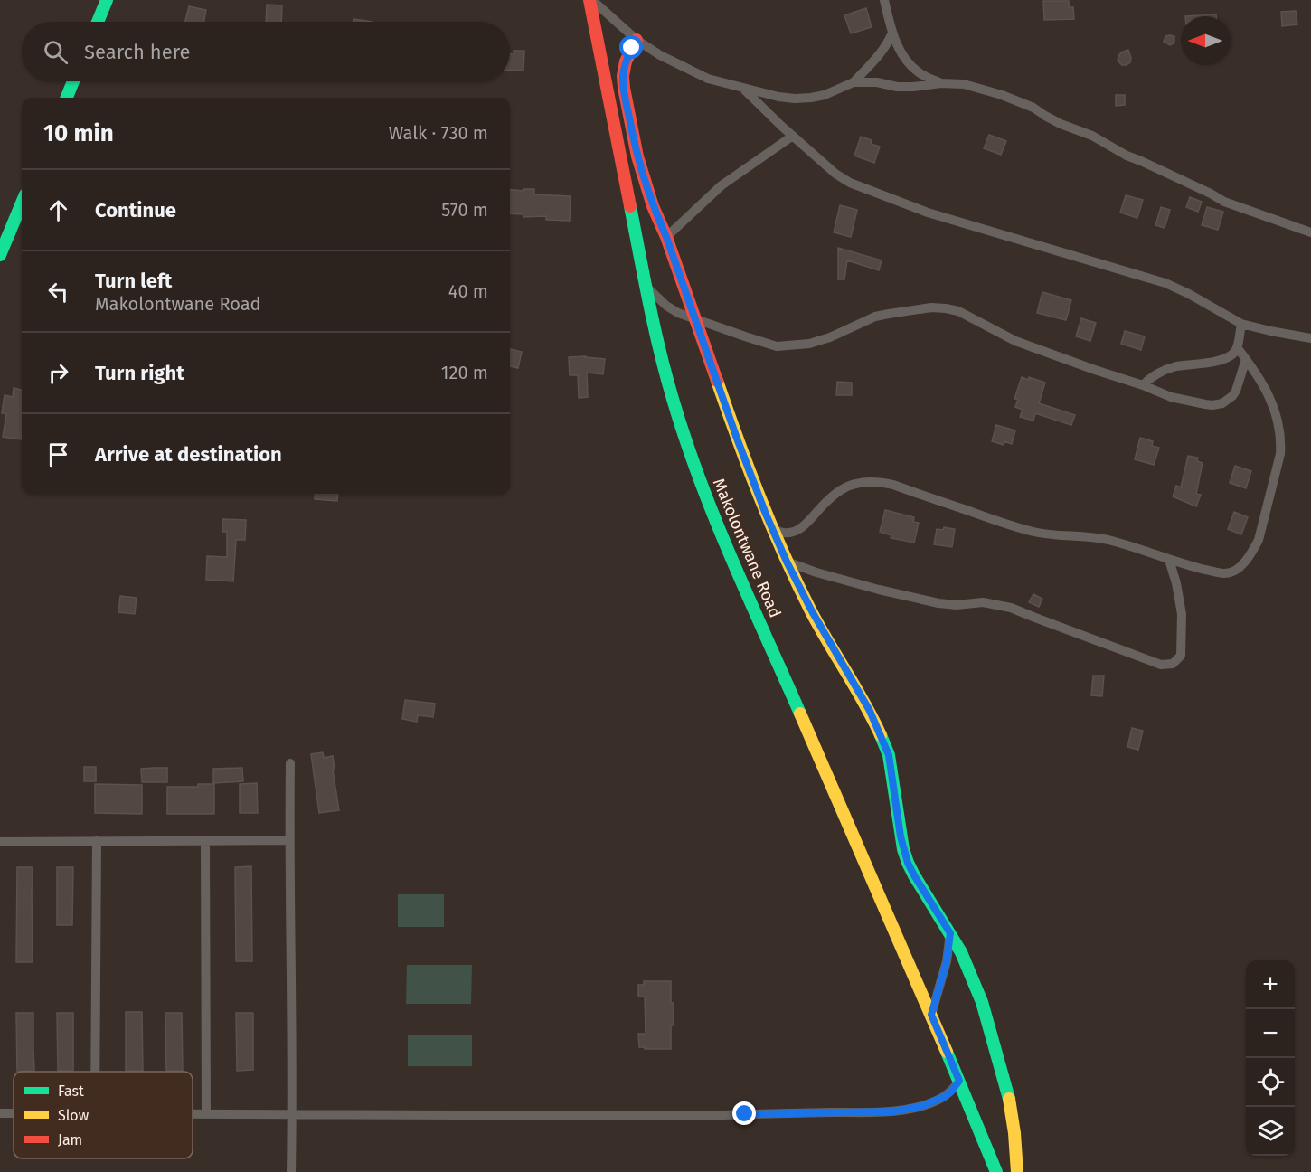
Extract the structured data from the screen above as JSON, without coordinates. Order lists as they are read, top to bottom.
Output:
{
  "streets": {
    "main road": ["Makolontwane Road"]
  },
  "legend": ["Fast", "Slow", "Jam"],
  "north": "left",
  "page": {
    "search": "Search here",
    "heading": ["10 min", "Walk · 730 m"],
    "list": [
      ["Continue", "570 m"],
      ["Turn left", "Makolontwane Road", "40 m"],
      ["Turn right", "120 m"],
      "Arrive at destination"
    ],
    "map_buttons": ["+", "−"]
  }
}
